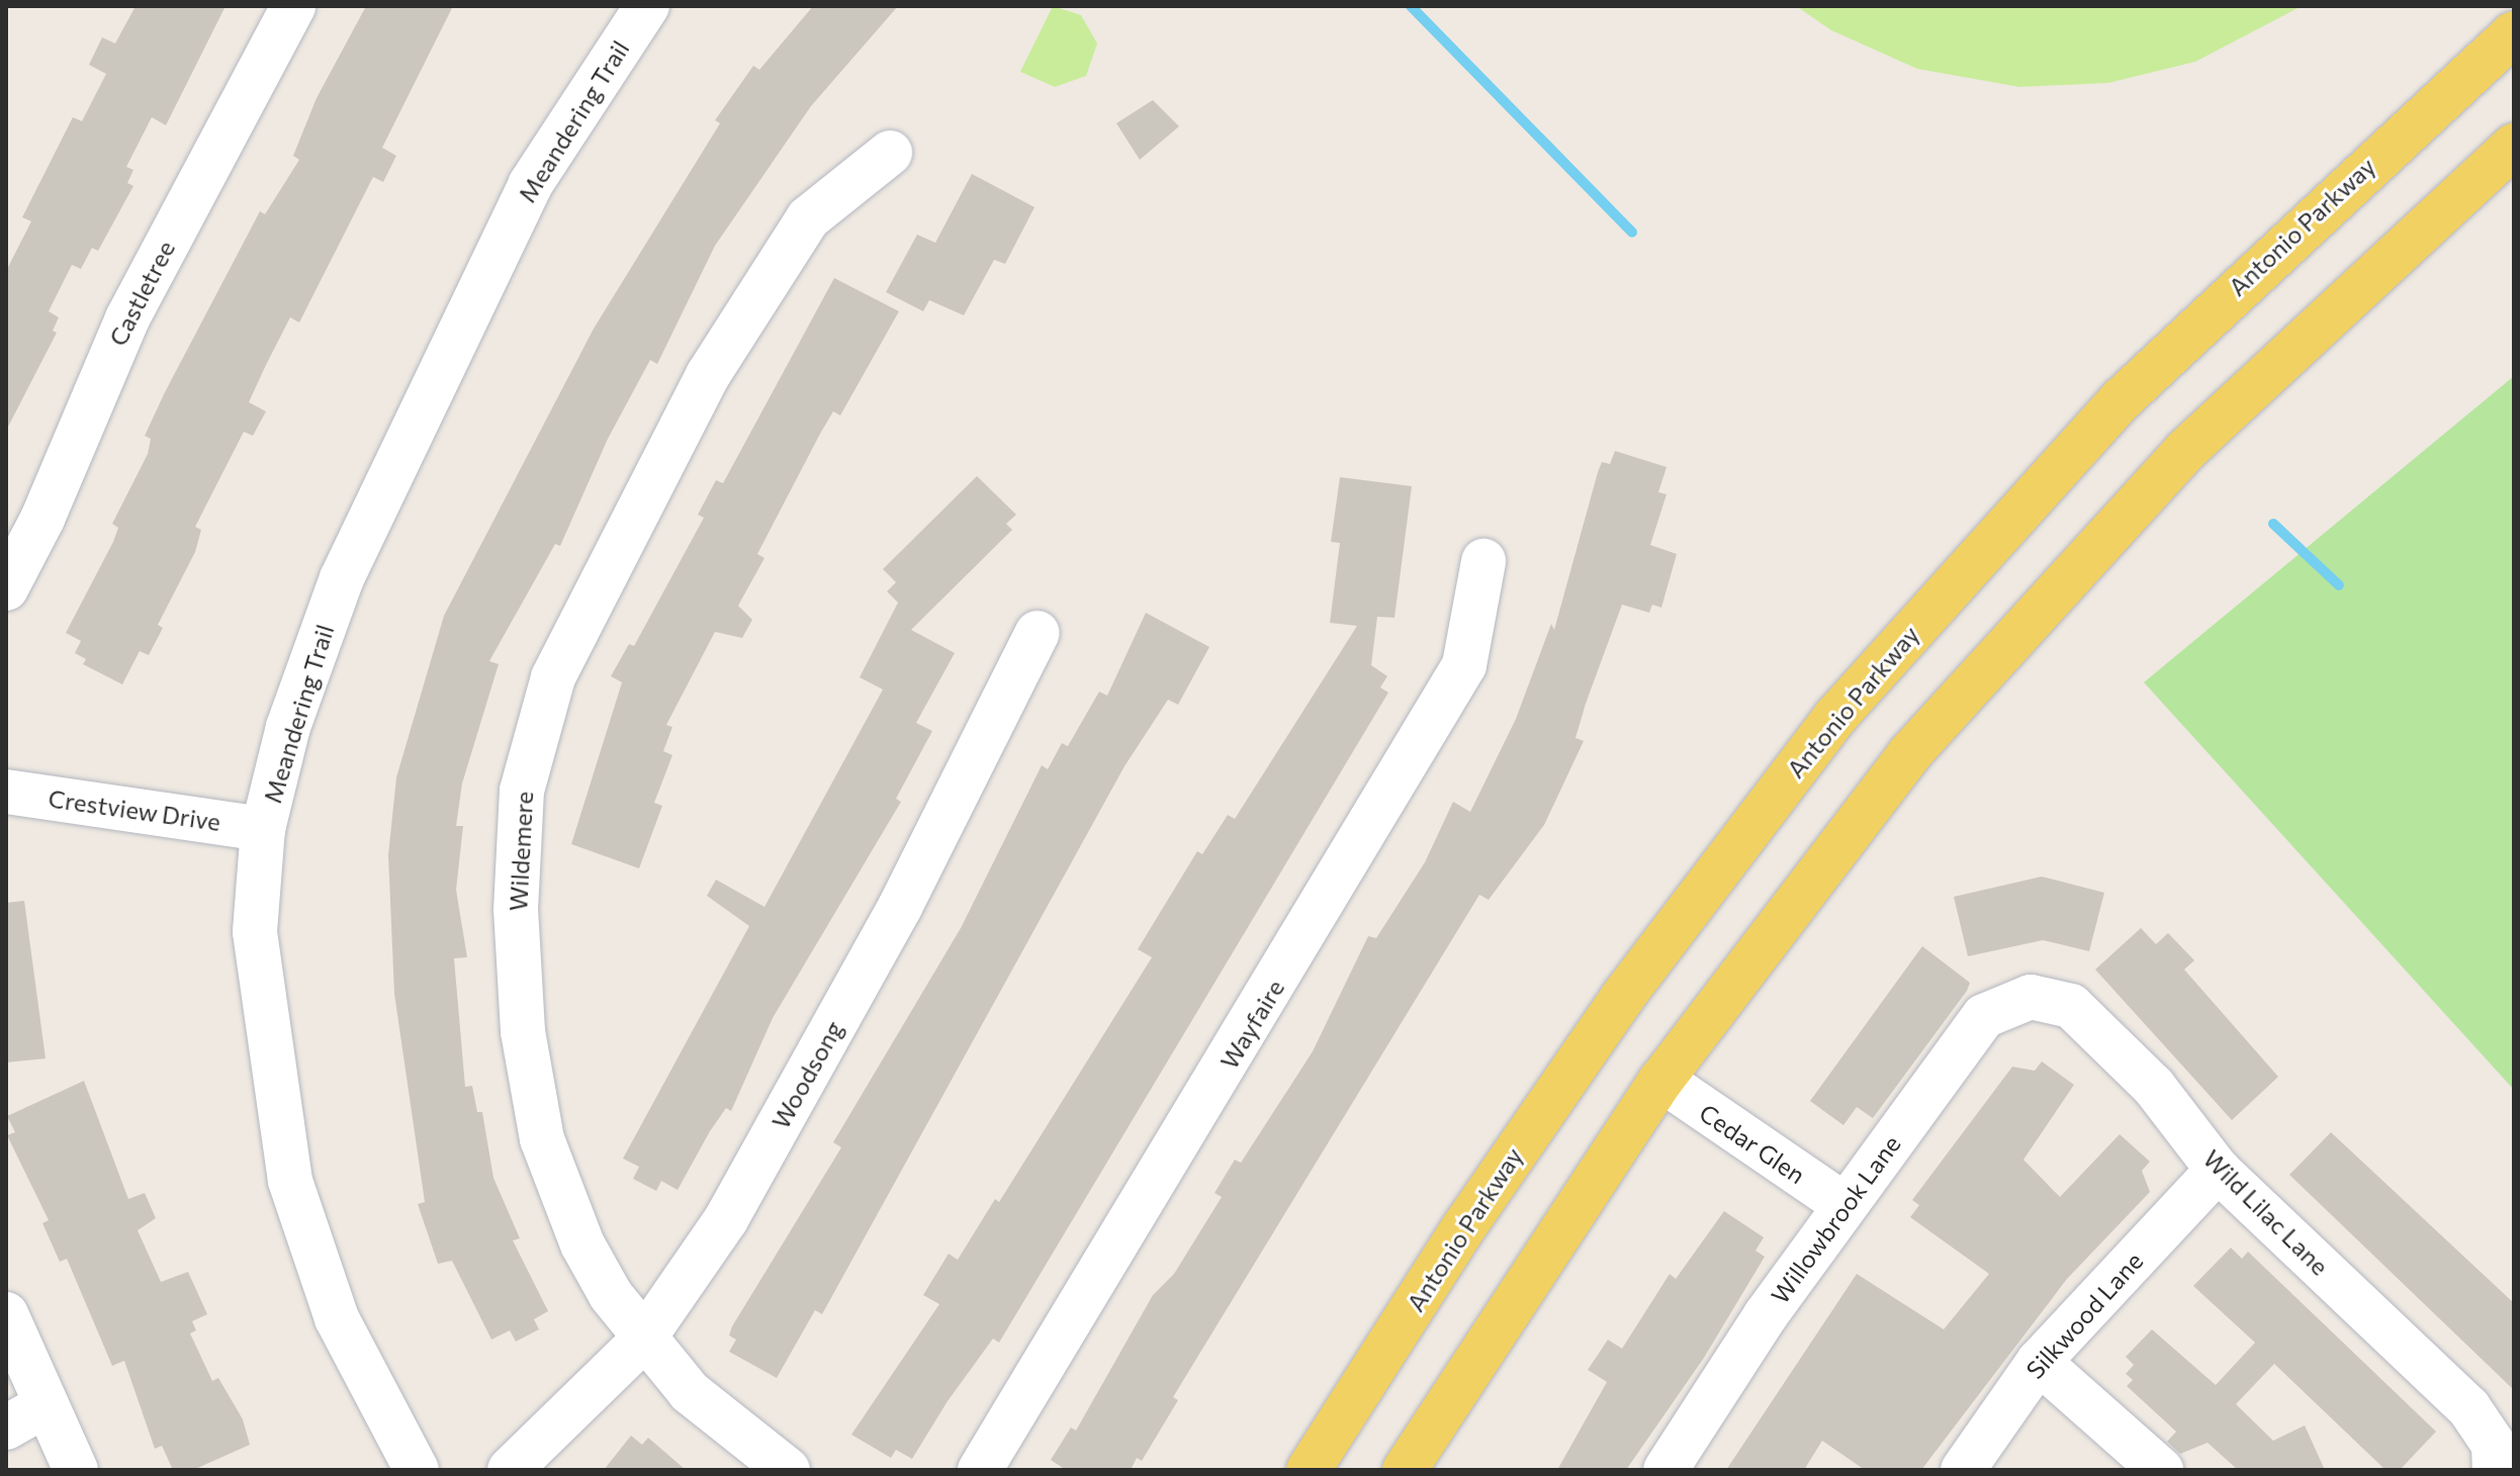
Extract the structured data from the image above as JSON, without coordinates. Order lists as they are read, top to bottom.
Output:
{
  "streets": {
    "main road": ["Antonio Parkway"],
    "street": [
      "Meandering Trail",
      "Castletree",
      "Crestview Drive",
      "Wildemere",
      "Wayfaire",
      "Woodsong",
      "Cedar Glen",
      "Wild Lilac Lane",
      "Willowbrook Lane",
      "Silkwood Lane"
    ]
  },
  "crossings": [
    ["Meandering Trail", "Crestview Drive"],
    ["Wildemere", "Woodsong"],
    ["Cedar Glen", "Willowbrook Lane"],
    ["Wild Lilac Lane", "Willowbrook Lane"],
    ["Wild Lilac Lane", "Silkwood Lane"]
  ]
}
